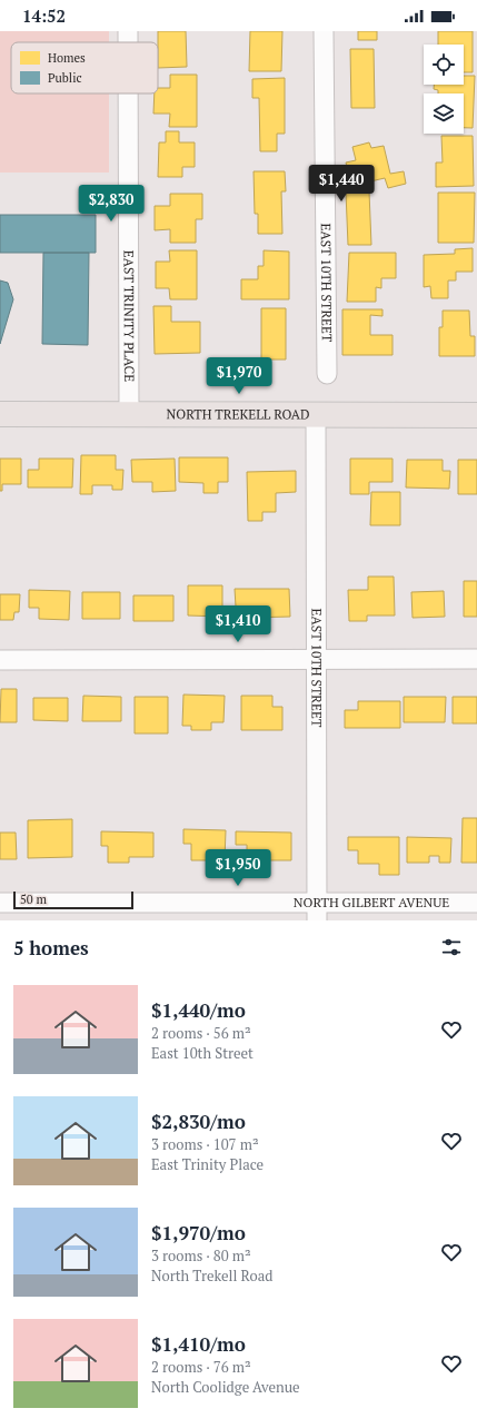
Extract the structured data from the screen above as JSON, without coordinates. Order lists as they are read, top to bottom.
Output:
{
  "streets": {
    "main road": ["NORTH TREKELL ROAD"],
    "street": ["EAST 10TH STREET", "EAST TRINITY PLACE", "NORTH GILBERT AVENUE"]
  },
  "crossings": [
    ["EAST 10TH STREET", "NORTH TREKELL ROAD"],
    ["EAST 10TH STREET", "NORTH GILBERT AVENUE"],
    ["EAST TRINITY PLACE", "NORTH TREKELL ROAD"]
  ],
  "legend": ["Homes", "Public"],
  "scale_bar": "50 m",
  "page": {
    "status": "14:52",
    "price": [
      "$1,440",
      "$2,830",
      "$1,970",
      "$1,410",
      "$1,950"
    ],
    "scale": "50 m",
    "heading": "5 homes",
    "list": [
      {
        "name": "$1,440/mo",
        "note": "2 rooms · 56 m² · East 10th Street"
      },
      {
        "name": "$2,830/mo",
        "note": "3 rooms · 107 m² · East Trinity Place"
      },
      {
        "name": "$1,970/mo",
        "note": "3 rooms · 80 m² · North Trekell Road"
      },
      {
        "name": "$1,410/mo",
        "note": "2 rooms · 76 m² · North Coolidge Avenue"
      }
    ]
  }
}
